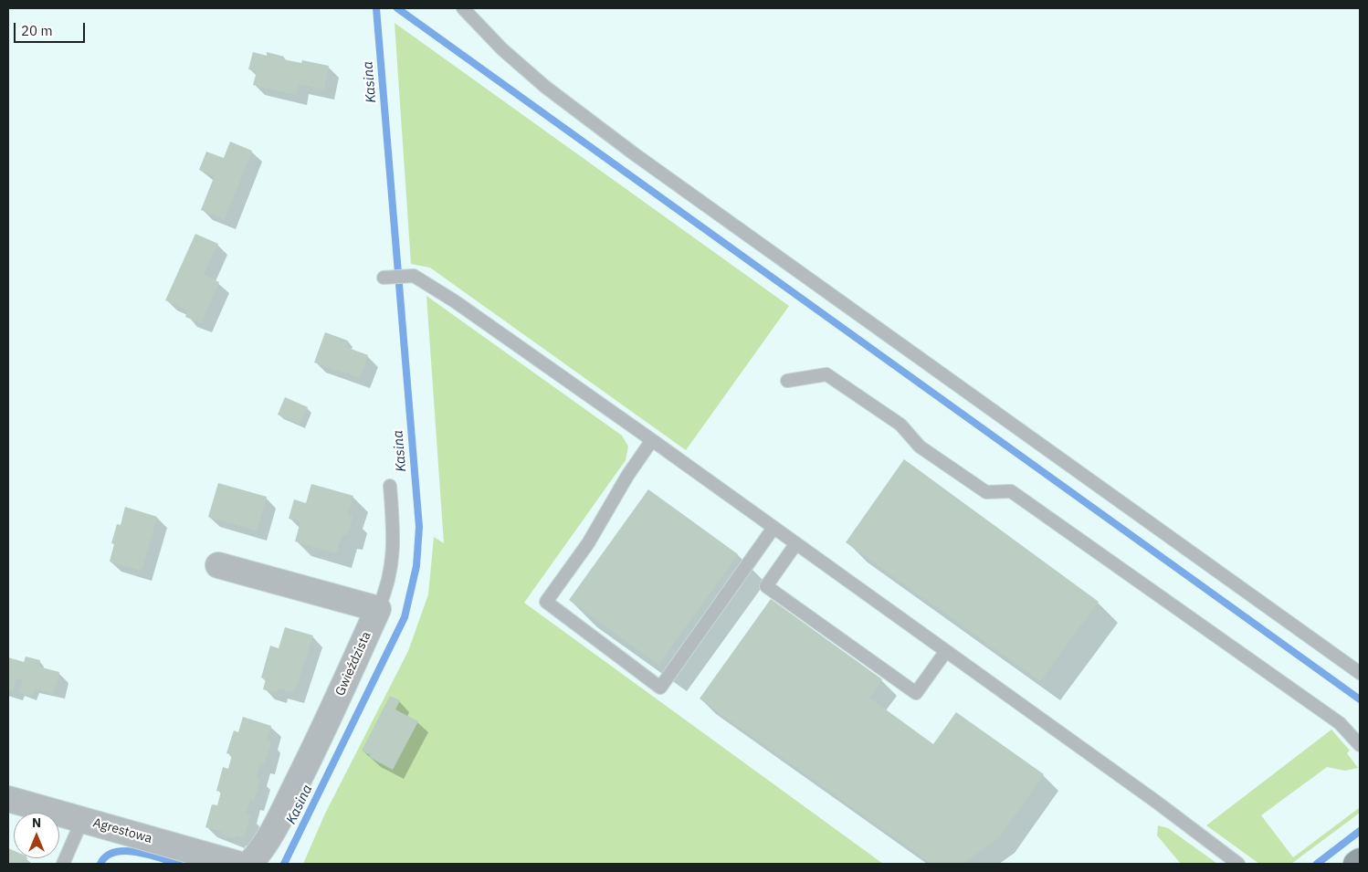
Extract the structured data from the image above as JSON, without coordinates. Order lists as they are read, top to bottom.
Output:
{
  "streets": {
    "street": ["Gwieździsta", "Agrestowa"]
  },
  "water": ["Kasina"],
  "scale_bar": "20 m",
  "north": "top"
}
